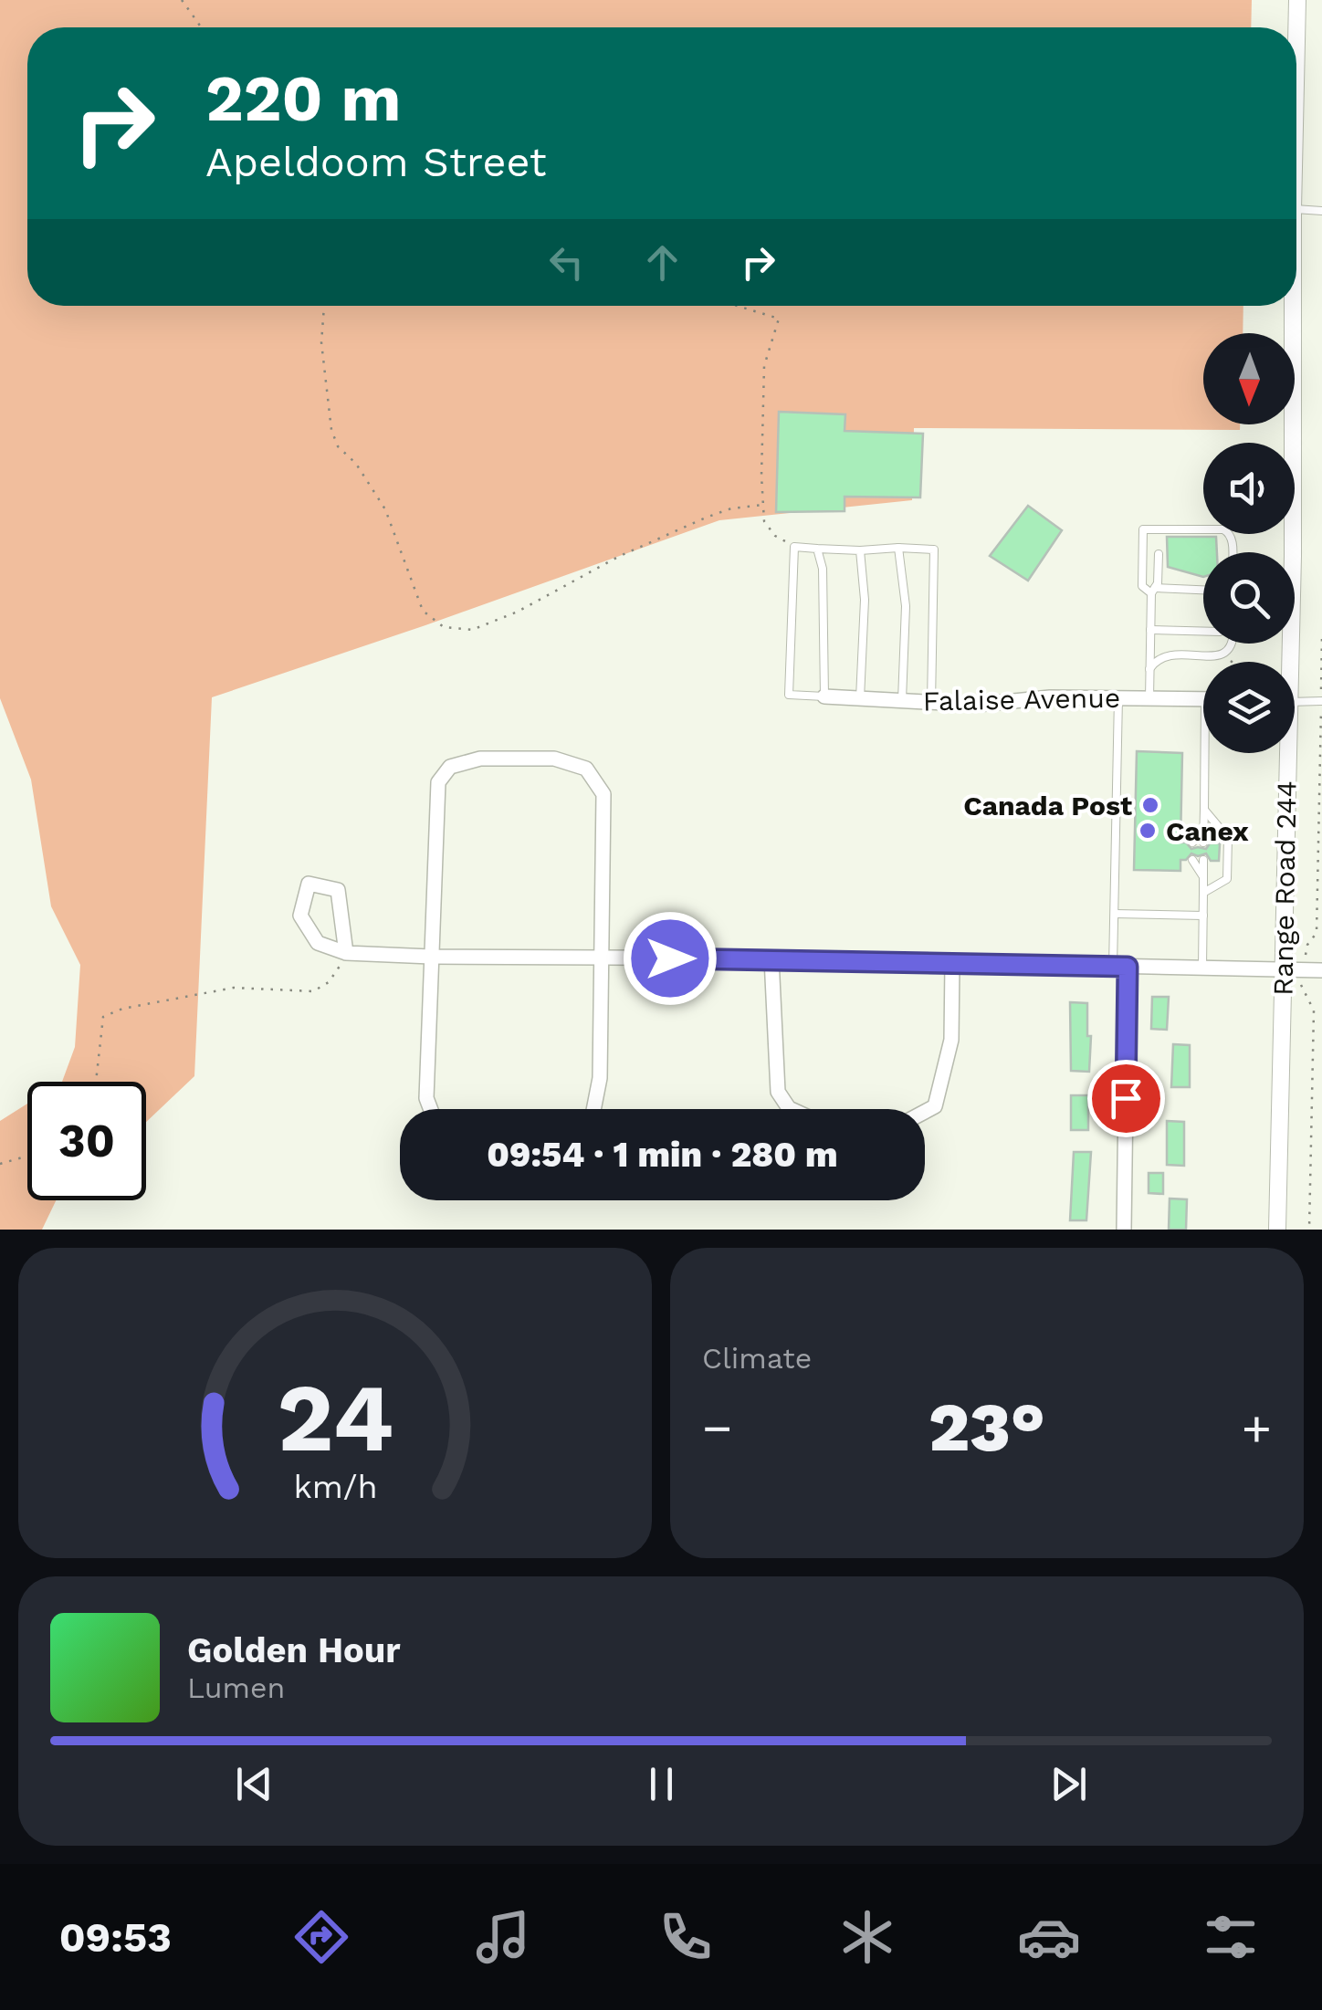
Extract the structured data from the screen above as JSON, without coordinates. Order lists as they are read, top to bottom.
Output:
{
  "streets": {
    "street": ["Falaise Avenue", "Range Road 244"]
  },
  "places": ["Canada Post", "Canex"],
  "north": "bottom",
  "page": {
    "turn": ["220 m", "Apeldoom Street"],
    "limit": "30",
    "trip": "09:54 · 1 min · 280 m",
    "tile": "Climate",
    "heat": ["−", "23°", "+"],
    "song": ["Golden Hour", "Lumen"],
    "tabs": "09:53",
    "gauge": ["24", "km/h"]
  }
}
